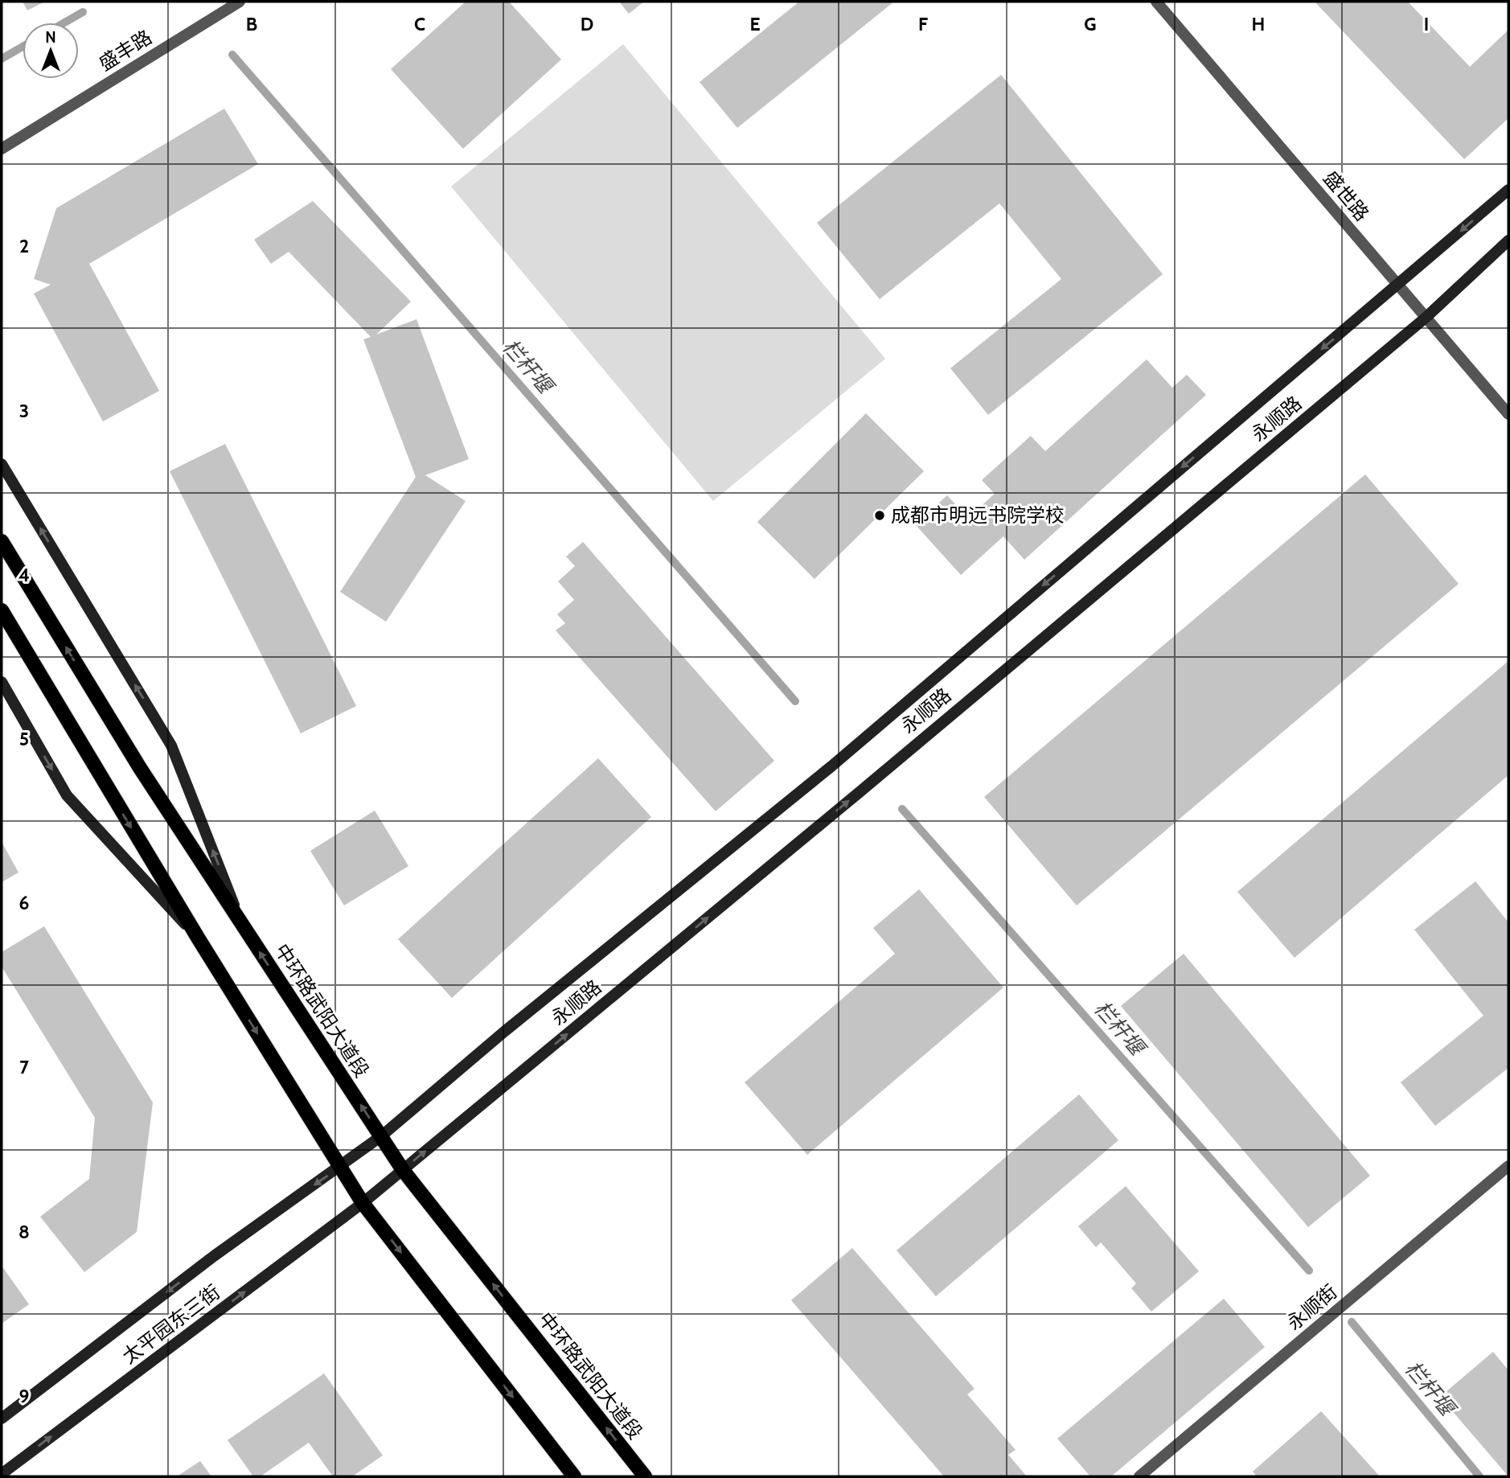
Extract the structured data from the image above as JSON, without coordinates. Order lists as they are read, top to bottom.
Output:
{
  "streets": {
    "main road": ["永顺路", "中环路武阳大道段", "太平园东三街"],
    "street": ["盛丰路", "盛世路", "永顺街"]
  },
  "crossings": [
    ["盛世路", "永顺路"],
    ["永顺路", "中环路武阳大道段"],
    ["永顺路", "太平园东三街"]
  ],
  "water": ["栏杆堰"],
  "places": ["成都市明远书院学校"],
  "north": "top",
  "grid": {
    "columns": [
      "B",
      "C",
      "D",
      "E",
      "F",
      "G",
      "H",
      "I"
    ],
    "rows": [
      "2",
      "3",
      "4",
      "5",
      "6",
      "7",
      "8",
      "9"
    ]
  }
}
